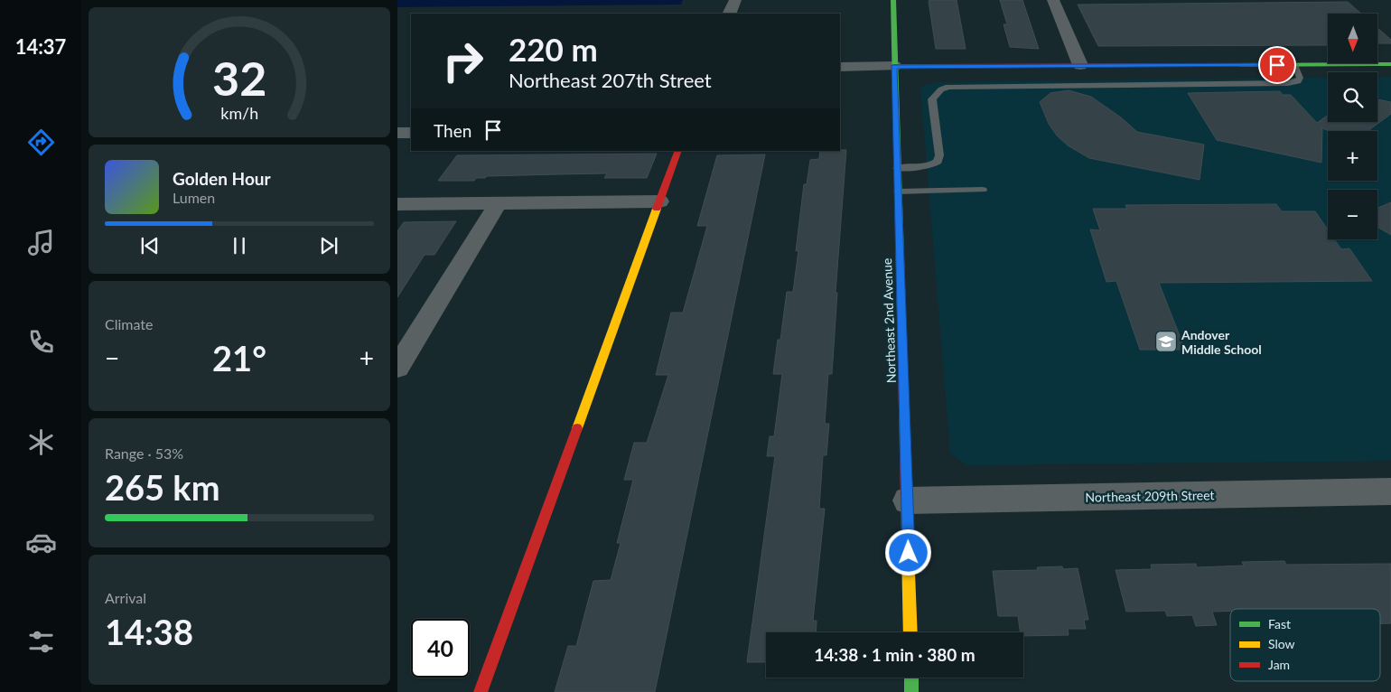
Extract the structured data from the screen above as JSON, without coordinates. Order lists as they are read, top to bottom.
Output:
{
  "streets": {
    "street": ["Northeast 2nd Avenue", "Northeast 209th Street"]
  },
  "crossings": [
    ["Northeast 2nd Avenue", "Northeast 209th Street"]
  ],
  "places": {
    "school or university": ["Andover Middle School"]
  },
  "legend": ["Fast", "Slow", "Jam"],
  "north": "bottom",
  "page": {
    "tabs": "14:37",
    "map_buttons": ["+", "−"],
    "turn": ["220 m", "Northeast 207th Street"],
    "then": "Then",
    "song": ["Golden Hour", "Lumen"],
    "tile": [
      "Climate",
      ["Range · 53%", "265 km"],
      ["Arrival", "14:38"]
    ],
    "heat": ["−", "21°", "+"],
    "limit": "40",
    "trip": "14:38 · 1 min · 380 m",
    "gauge": ["32", "km/h"]
  }
}
